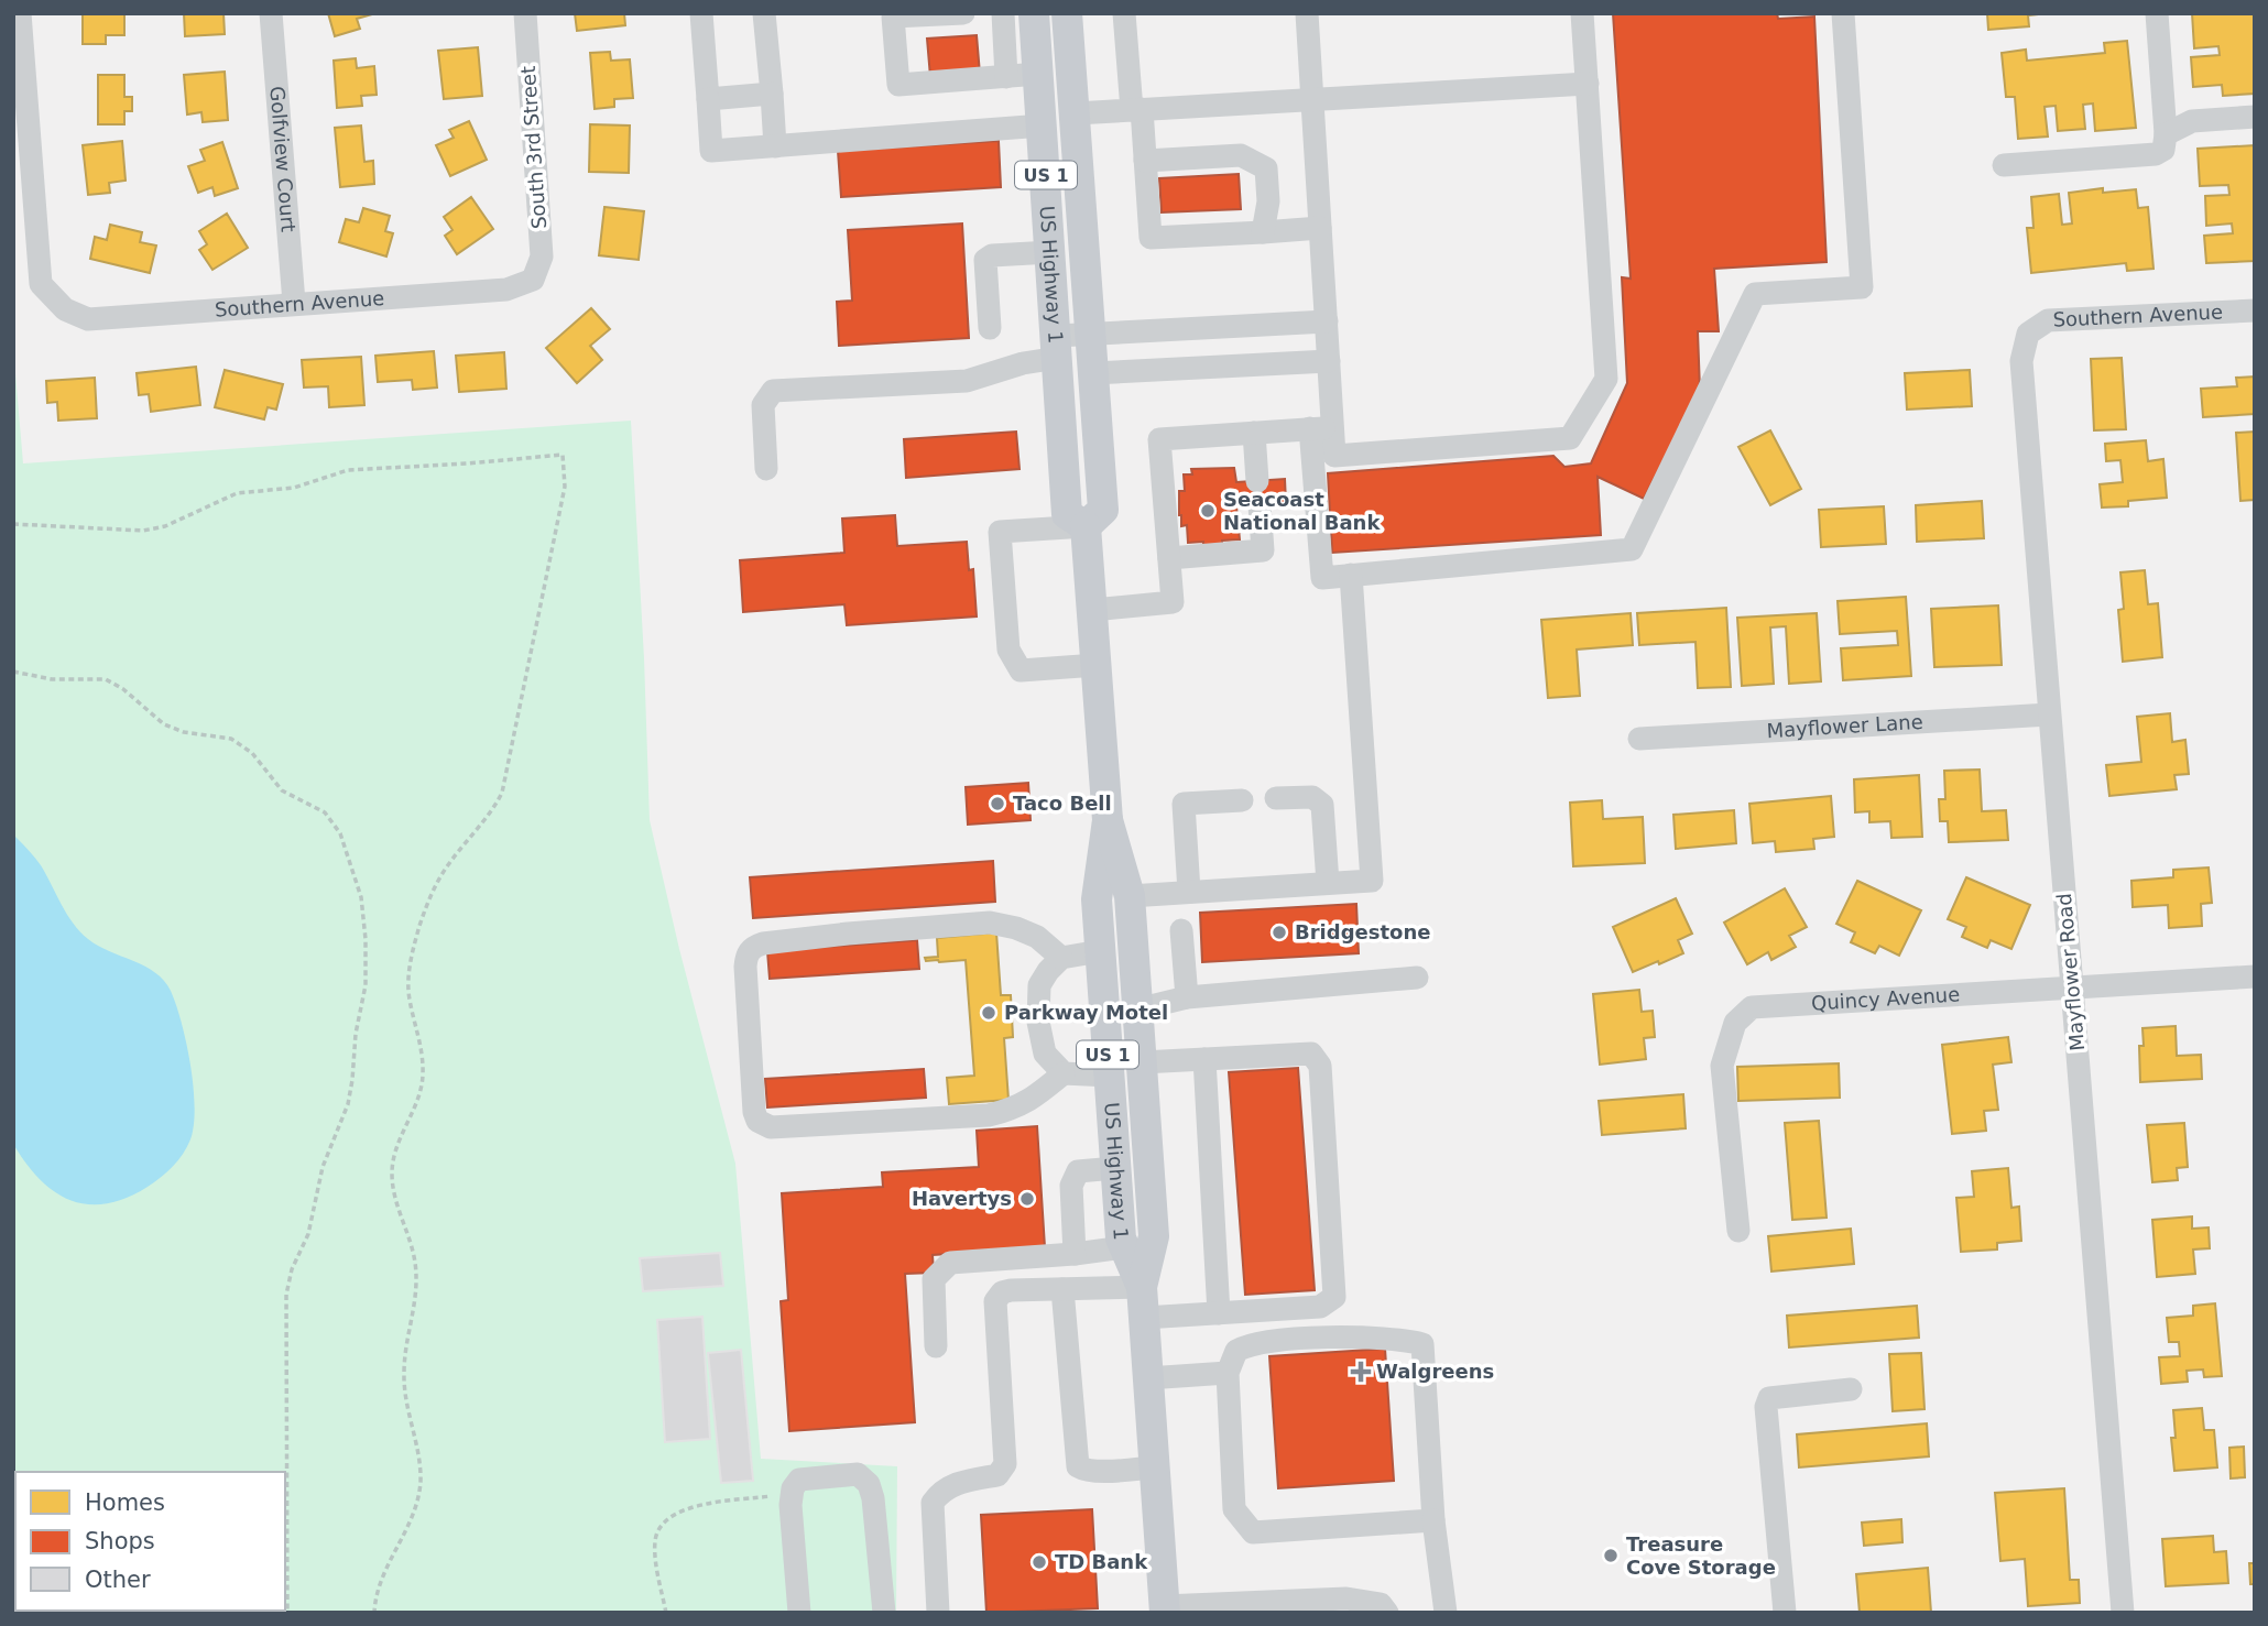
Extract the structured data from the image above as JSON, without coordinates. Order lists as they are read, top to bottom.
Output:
{
  "streets": {
    "main road": ["US 1", "US Highway 1"],
    "street": [
      "South 3rd Street",
      "Golfview Court",
      "Southern Avenue",
      "Mayflower Lane",
      "Mayflower Road",
      "Quincy Avenue"
    ]
  },
  "crossings": [
    ["South 3rd Street", "Southern Avenue"],
    ["Golfview Court", "Southern Avenue"],
    ["Southern Avenue", "Mayflower Road"],
    ["Mayflower Lane", "Mayflower Road"],
    ["Mayflower Road", "Quincy Avenue"]
  ],
  "places": {
    "other": [
      "Seacoast National Bank",
      "Taco Bell",
      "Bridgestone",
      "Parkway Motel",
      "Havertys",
      "Treasure Cove Storage",
      "TD Bank"
    ],
    "health": ["Walgreens"]
  },
  "legend": ["Homes", "Shops", "Other"]
}
